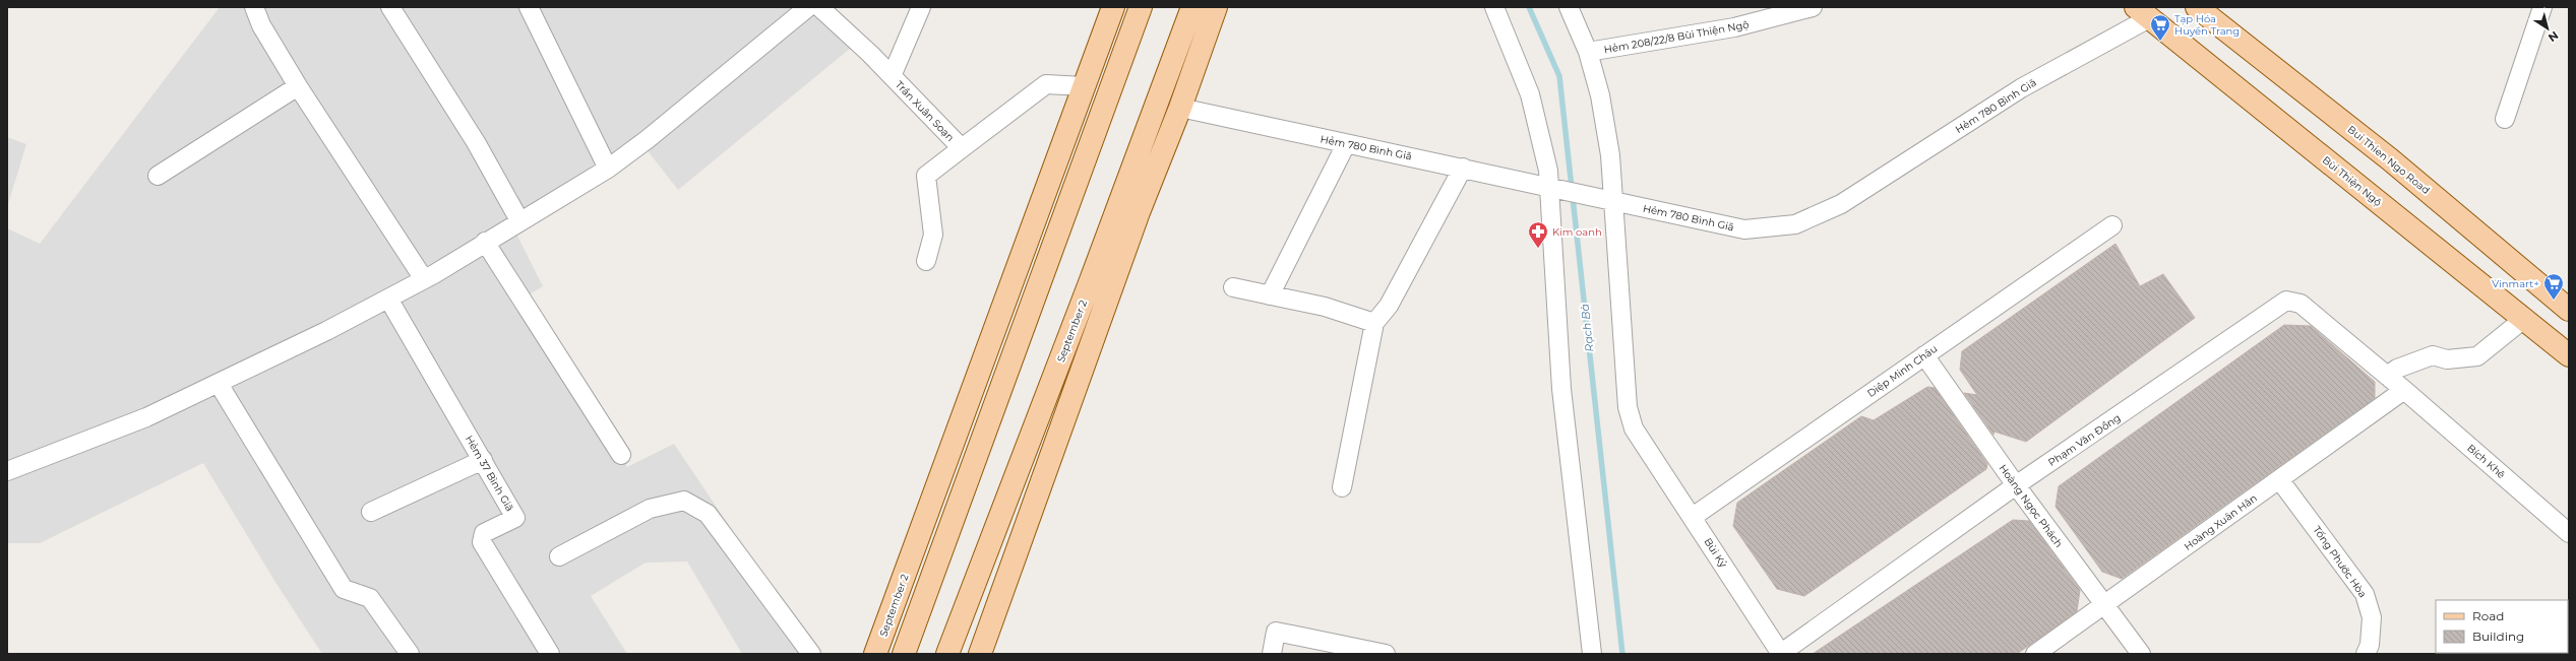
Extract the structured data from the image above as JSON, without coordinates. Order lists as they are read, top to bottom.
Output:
{
  "streets": {
    "main road": ["Bui Thien Ngo Road", "Bùi Thiện Ngộ", "September 2"],
    "street": [
      "Hẻm 208/22/8 Bùi Thiện Ngộ",
      "Hẻm 780 Bình Giã",
      "Trần Xuân Soạn",
      "Diệp Minh Châu",
      "Phạm Văn Đồng",
      "Bích Khê",
      "Hẻm 37 Bình Giã",
      "Hoàng Ngọc Phách",
      "Hoàng Xuân Hãn",
      "Bùi Kỷ",
      "Tống Phước Hòa"
    ]
  },
  "crossings": [
    ["Hẻm 208/22/8 Bùi Thiện Ngộ", "Bùi Kỷ"],
    ["Hẻm 780 Bình Giã", "Bùi Thiện Ngộ"],
    ["Hẻm 780 Bình Giã", "September 2"],
    ["Hẻm 780 Bình Giã", "Bùi Kỷ"],
    ["Trần Xuân Soạn", "September 2"],
    ["Diệp Minh Châu", "Hoàng Ngọc Phách"],
    ["Diệp Minh Châu", "Bùi Kỷ"],
    ["Phạm Văn Đồng", "Bích Khê"],
    ["Phạm Văn Đồng", "Hoàng Ngọc Phách"],
    ["Phạm Văn Đồng", "Hoàng Xuân Hãn"],
    ["Phạm Văn Đồng", "Bùi Kỷ"],
    ["Bích Khê", "Hoàng Xuân Hãn"],
    ["Hoàng Ngọc Phách", "Hoàng Xuân Hãn"],
    ["Hoàng Xuân Hãn", "Tống Phước Hòa"]
  ],
  "water": ["Rạch Bà"],
  "places": {
    "supermarket": ["Tạp Hóa Huyền Trang", "Vinmart+"],
    "pharmacy": ["Kim oanh"]
  },
  "legend": ["Road", "Building"],
  "north": "bottom right"
}
